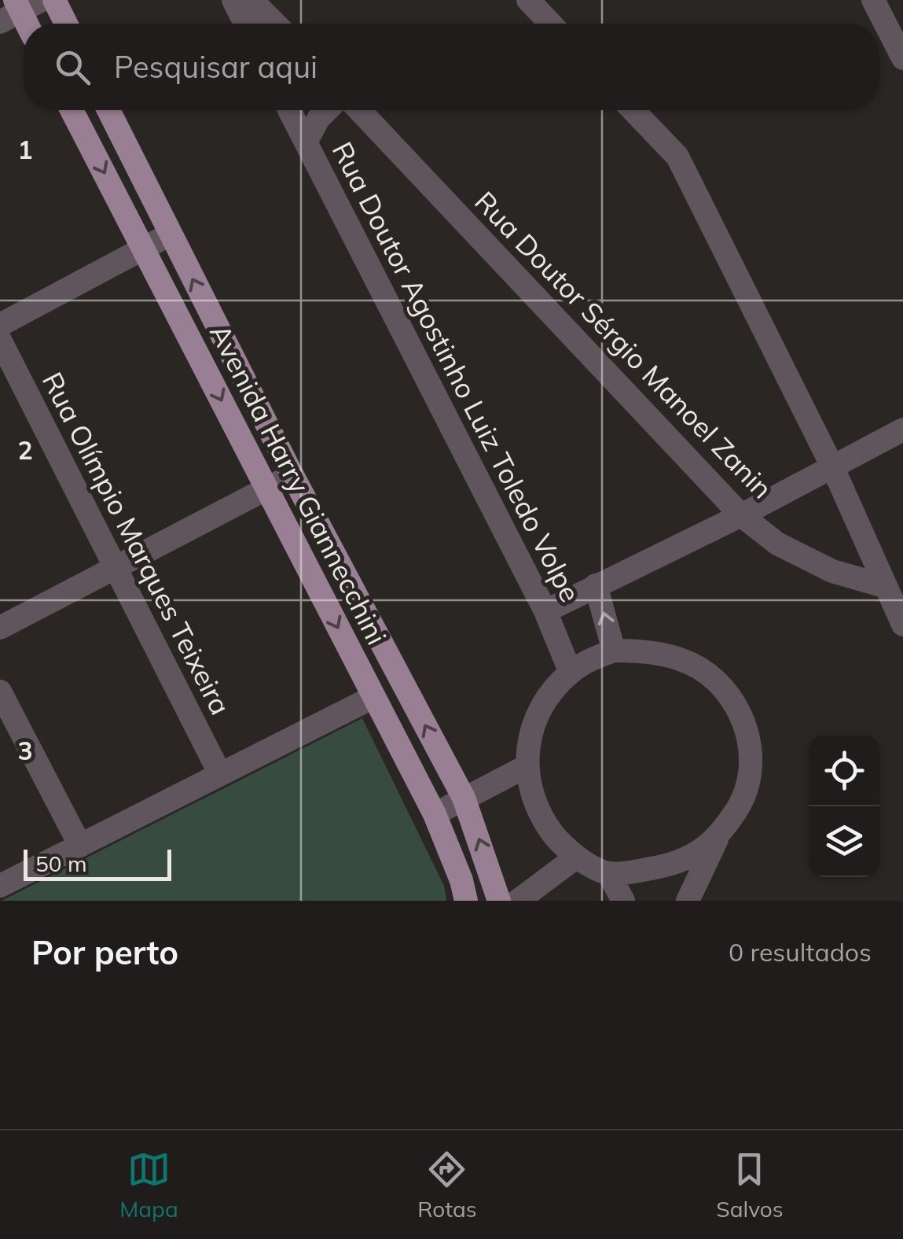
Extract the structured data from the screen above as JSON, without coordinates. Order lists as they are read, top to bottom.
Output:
{
  "streets": {
    "main road": ["Avenida Harry Giannecchini"],
    "street": ["Rua Doutor Sérgio Manoel Zanin", "Rua Doutor Agostinho Luiz Toledo Volpe", "Rua Olímpio Marques Teixeira"]
  },
  "scale_bar": "50 m",
  "page": {
    "search": "Pesquisar aqui",
    "scale": "50 m",
    "heading": ["Por perto", "0 resultados"],
    "nav": ["Mapa", "Rotas", "Salvos"]
  },
  "grid": {
    "rows": ["1", "2", "3"]
  }
}
